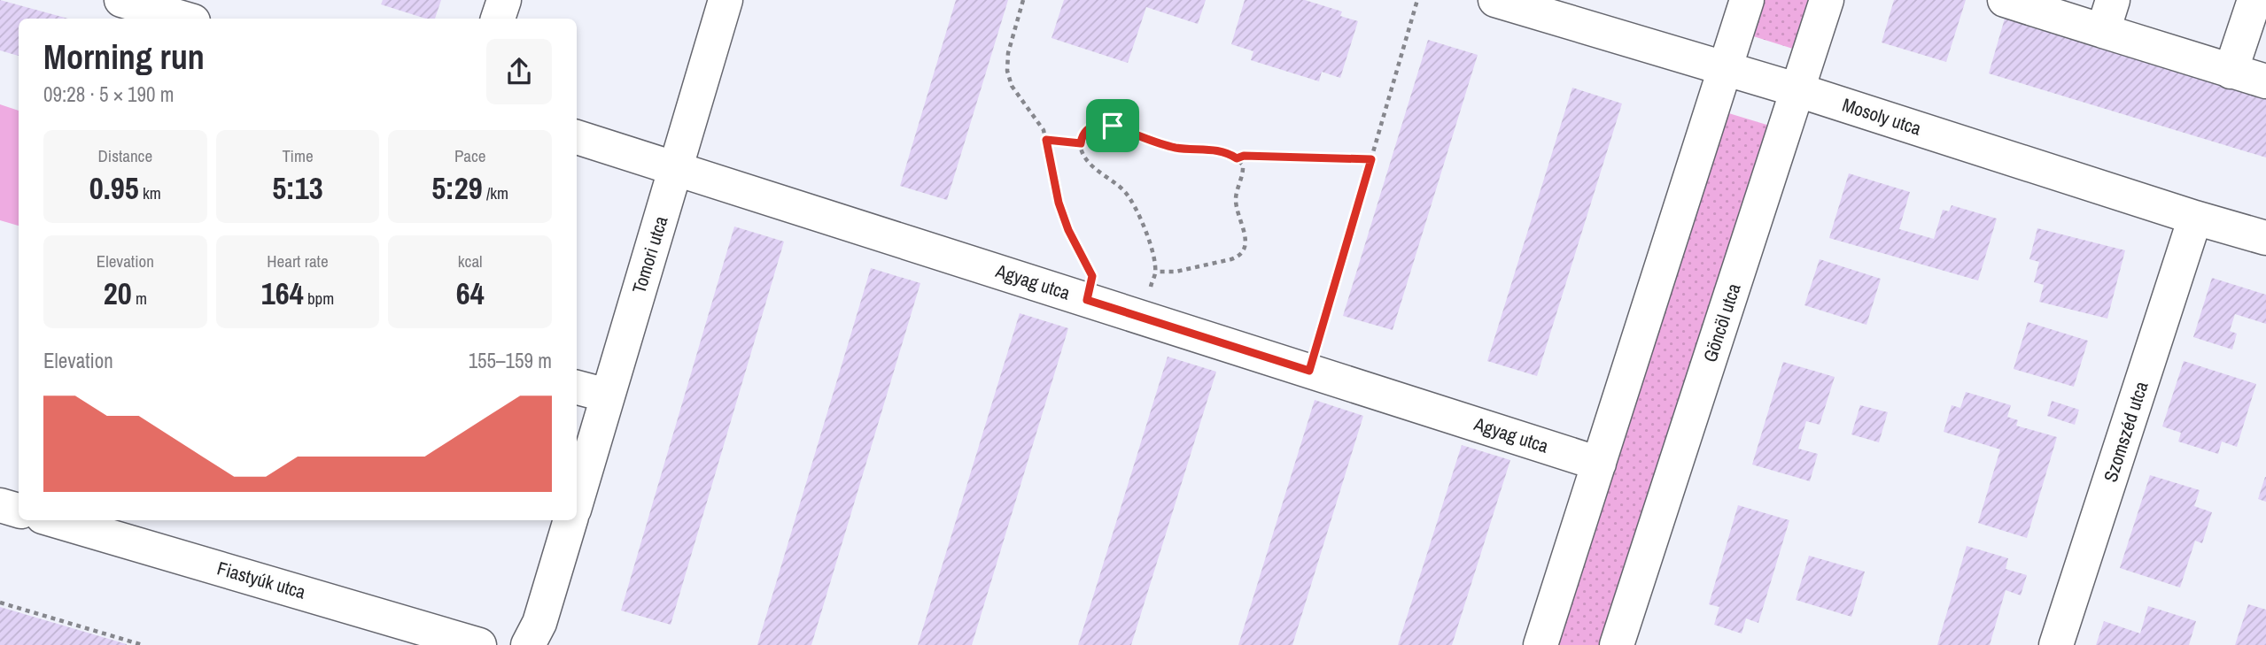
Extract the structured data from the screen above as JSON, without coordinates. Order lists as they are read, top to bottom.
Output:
{
  "streets": {
    "street": [
      "Mosoly utca",
      "Tomori utca",
      "Agyag utca",
      "Göncöl utca",
      "Szomszéd utca",
      "Fiastyúk utca"
    ]
  },
  "crossings": [
    ["Mosoly utca", "Göncöl utca"],
    ["Mosoly utca", "Szomszéd utca"],
    ["Tomori utca", "Agyag utca"]
  ],
  "page": {
    "heading": ["Morning run", "09:28 · 5 × 190 m"],
    "stats": [
      ["Distance", "0.95 km"],
      ["Time", "5:13"],
      ["Pace", "5:29 /km"],
      ["Elevation", "20 m"],
      ["Heart rate", "164 bpm"],
      ["kcal", "64"]
    ],
    "chart": ["Elevation", "155–159 m"]
  }
}
